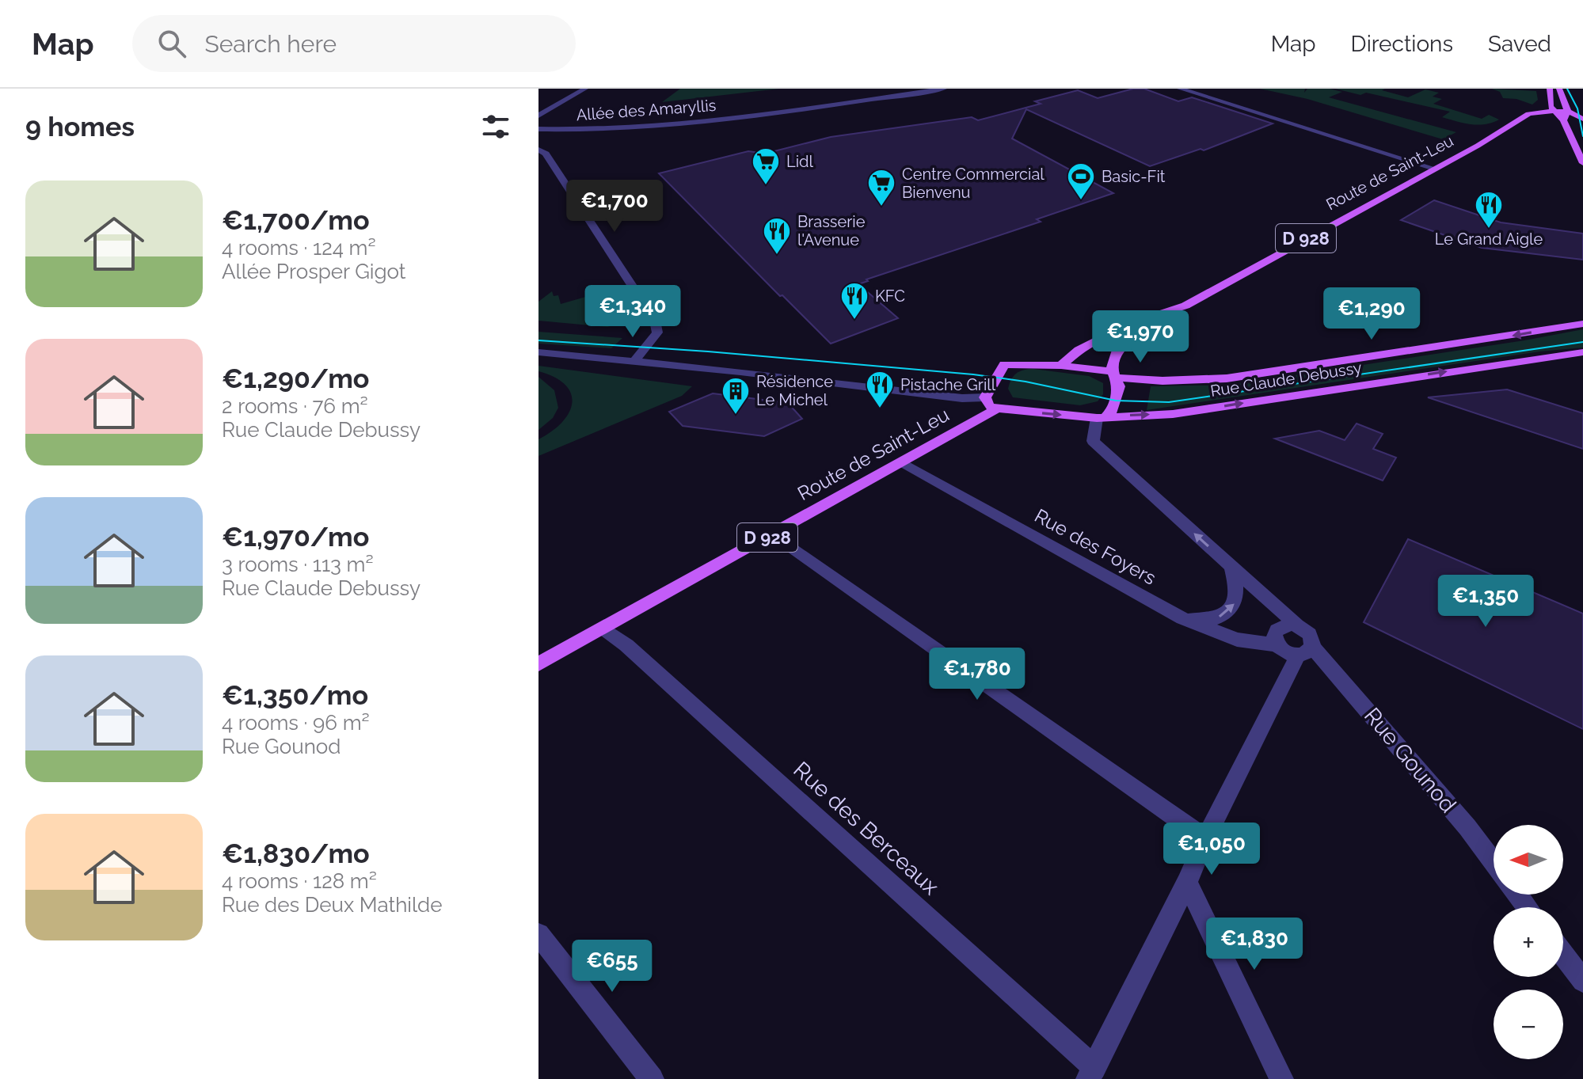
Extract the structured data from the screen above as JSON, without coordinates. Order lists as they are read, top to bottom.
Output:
{
  "streets": {
    "main road": ["Route de Saint-Leu", "D 928", "Rue Claude Debussy"],
    "street": [
      "Allée des Amaryllis",
      "Rue des Foyers",
      "Rue Gounod",
      "Rue des Berceaux"
    ]
  },
  "crossings": [
    ["Route de Saint-Leu", "D 928"],
    ["Route de Saint-Leu", "Rue Claude Debussy"],
    ["Route de Saint-Leu", "Rue des Foyers"],
    ["Route de Saint-Leu", "Rue des Berceaux"],
    ["D 928", "Rue Claude Debussy"],
    ["Rue des Foyers", "Rue Gounod"]
  ],
  "places": {
    "supermarket": ["Lidl", "Centre Commercial Bienvenu"],
    "sports": ["Basic-Fit"],
    "restaurant": [
      "Le Grand Aigle",
      "Brasserie l'Avenue",
      "KFC",
      "Pistache Grill"
    ],
    "building": ["Résidence Le Michel"]
  },
  "north": "left",
  "page": {
    "header": "Map",
    "search": "Search here",
    "nav": ["Map", "Directions", "Saved"],
    "heading": "9 homes",
    "list": [
      {
        "name": "€1,700/mo",
        "note": "4 rooms · 124 m² · Allée Prosper Gigot"
      },
      {
        "name": "€1,290/mo",
        "note": "2 rooms · 76 m² · Rue Claude Debussy"
      },
      {
        "name": "€1,970/mo",
        "note": "3 rooms · 113 m² · Rue Claude Debussy"
      },
      {
        "name": "€1,350/mo",
        "note": "4 rooms · 96 m² · Rue Gounod"
      },
      {
        "name": "€1,830/mo",
        "note": "4 rooms · 128 m² · Rue des Deux Mathilde"
      }
    ],
    "price": [
      "€1,700",
      "€1,340",
      "€1,290",
      "€1,970",
      "€1,350",
      "€1,780",
      "€1,050",
      "€1,830",
      "€655"
    ],
    "map_buttons": ["+", "−"]
  }
}
